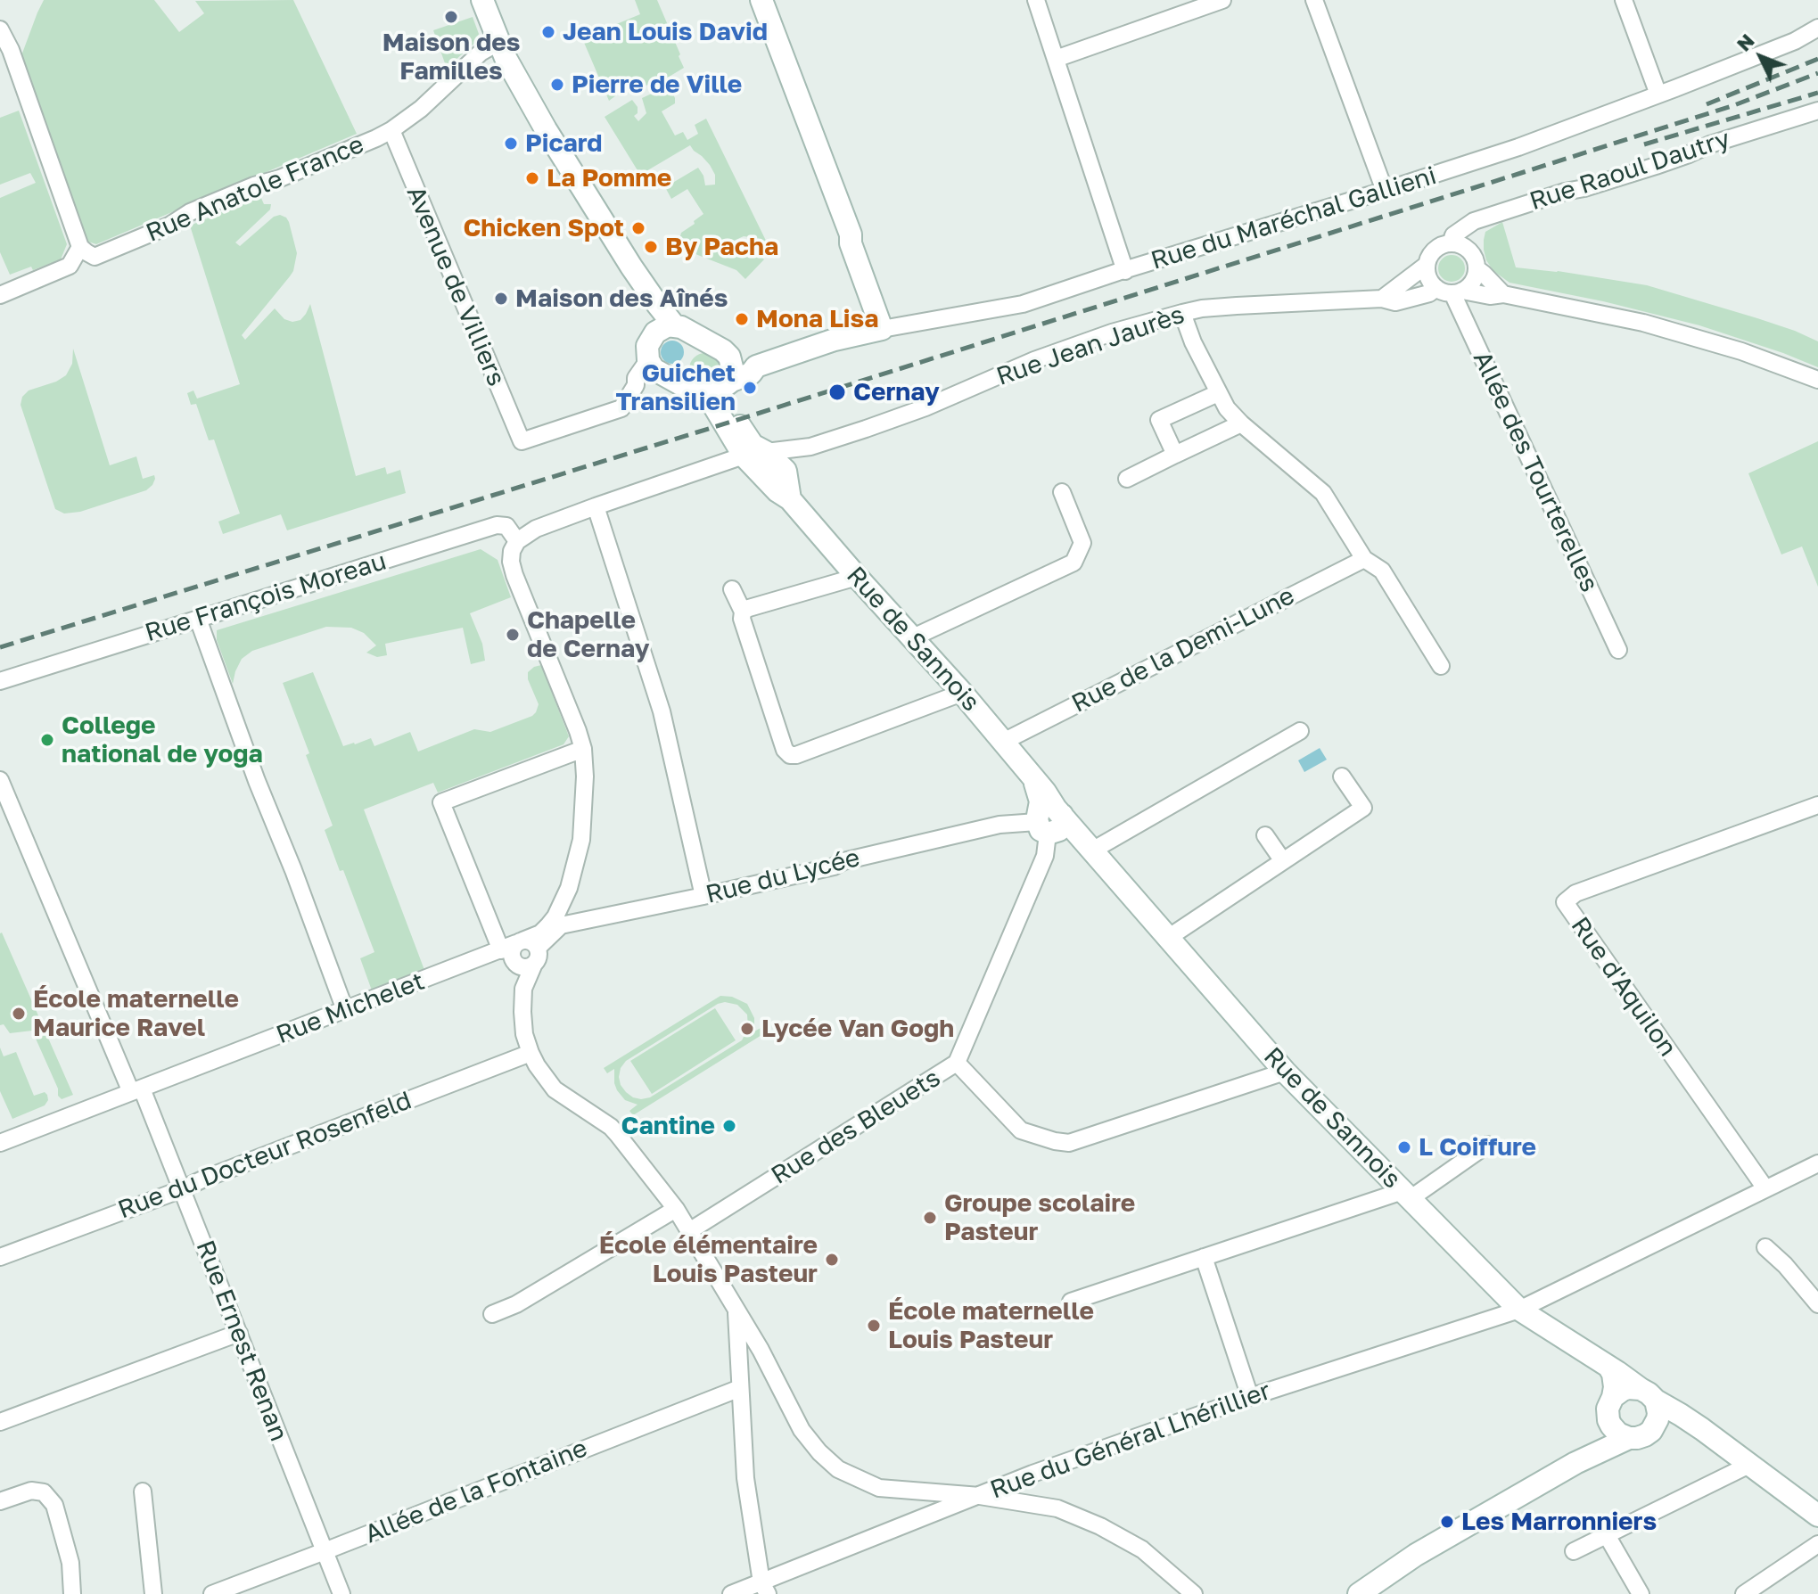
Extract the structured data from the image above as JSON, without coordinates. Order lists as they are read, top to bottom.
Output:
{
  "streets": {
    "street": [
      "Rue Raoul Dautry",
      "Rue Anatole France",
      "Rue du Maréchal Gallieni",
      "Avenue de Villiers",
      "Rue Jean Jaurès",
      "Allée des Tourterelles",
      "Rue François Moreau",
      "Rue de Sannois",
      "Rue de la Demi-Lune",
      "Rue du Lycée",
      "Rue d'Aquilon",
      "Rue Michelet",
      "Rue des Bleuets",
      "Rue du Docteur Rosenfeld",
      "Rue Ernest Renan",
      "Rue du Général Lhérillier",
      "Allée de la Fontaine"
    ]
  },
  "crossings": [
    ["Rue Raoul Dautry", "Rue Jean Jaurès"],
    ["Rue Raoul Dautry", "Allée des Tourterelles"],
    ["Rue Anatole France", "Avenue de Villiers"],
    ["Rue du Maréchal Gallieni", "Avenue de Villiers"],
    ["Rue du Maréchal Gallieni", "Rue de Sannois"],
    ["Avenue de Villiers", "Rue de Sannois"],
    ["Rue Jean Jaurès", "Allée des Tourterelles"],
    ["Rue Jean Jaurès", "Rue François Moreau"],
    ["Rue Jean Jaurès", "Rue de Sannois"],
    ["Rue de Sannois", "Rue de la Demi-Lune"],
    ["Rue de Sannois", "Rue du Lycée"],
    ["Rue de Sannois", "Rue des Bleuets"],
    ["Rue de Sannois", "Rue du Général Lhérillier"],
    ["Rue du Lycée", "Rue Michelet"],
    ["Rue du Lycée", "Rue des Bleuets"],
    ["Rue du Lycée", "Rue du Général Lhérillier"],
    ["Rue d'Aquilon", "Rue du Général Lhérillier"],
    ["Rue Michelet", "Rue Ernest Renan"],
    ["Rue Michelet", "Rue du Général Lhérillier"],
    ["Rue des Bleuets", "Rue du Général Lhérillier"],
    ["Rue du Docteur Rosenfeld", "Rue Ernest Renan"],
    ["Rue du Docteur Rosenfeld", "Rue du Général Lhérillier"],
    ["Rue Ernest Renan", "Allée de la Fontaine"]
  ],
  "places": [
    "Maison des Familles",
    "Jean Louis David",
    "Pierre de Ville",
    "Picard",
    "La Pomme",
    "Chicken Spot",
    "By Pacha",
    "Maison des Aînés",
    "Mona Lisa",
    "Guichet Transilien",
    "Cernay",
    "Chapelle de Cernay",
    "College national de yoga",
    "École maternelle Maurice Ravel",
    "Lycée Van Gogh",
    "Cantine",
    "L Coiffure",
    "Groupe scolaire Pasteur",
    "École élémentaire Louis Pasteur",
    "École maternelle Louis Pasteur",
    "Les Marronniers"
  ],
  "north": "top left"
}
